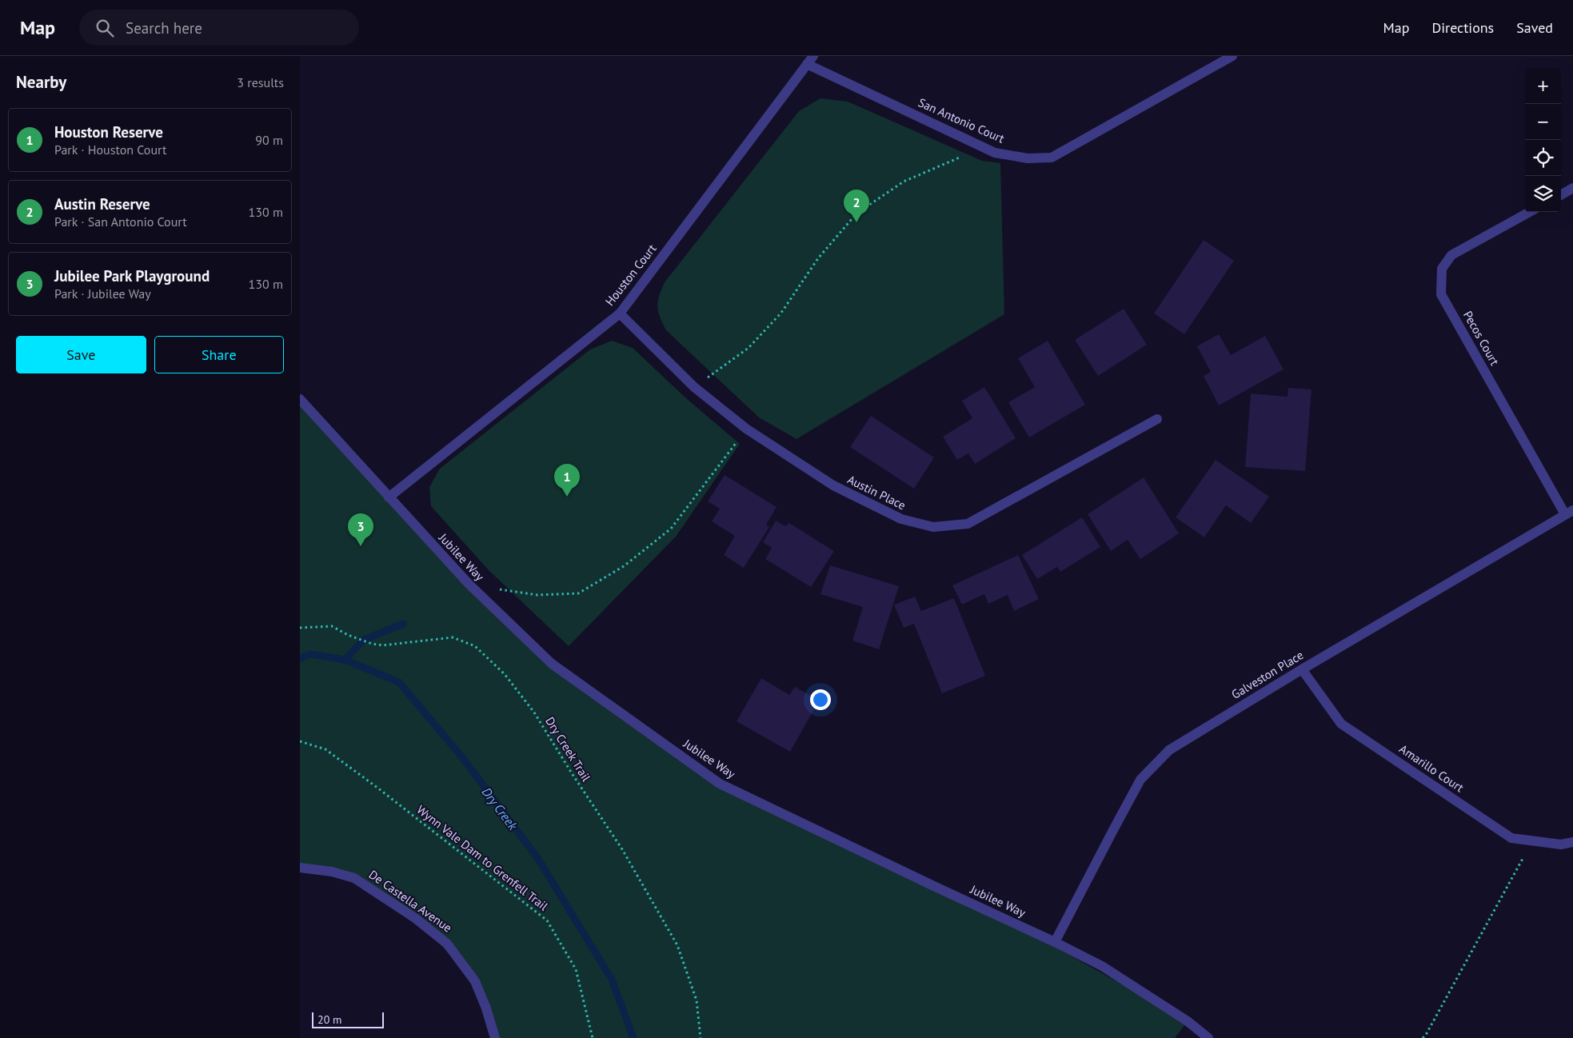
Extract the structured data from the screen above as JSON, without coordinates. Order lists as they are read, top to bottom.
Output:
{
  "streets": {
    "street": [
      "San Antonio Court",
      "Houston Court",
      "Pecos Court",
      "Austin Place",
      "Jubilee Way",
      "Galveston Place",
      "Amarillo Court",
      "De Castella Avenue"
    ],
    "path": ["Dry Creek Trail", "Wynn Vale Dam to Grenfell Trail"]
  },
  "crossings": [
    ["San Antonio Court", "Houston Court"],
    ["Houston Court", "Austin Place"],
    ["Houston Court", "Jubilee Way"],
    ["Pecos Court", "Galveston Place"],
    ["Jubilee Way", "Galveston Place"],
    ["Galveston Place", "Amarillo Court"]
  ],
  "water": ["Dry Creek"],
  "scale_bar": "20 m",
  "page": {
    "header": "Map",
    "search": "Search here",
    "nav": ["Map", "Directions", "Saved"],
    "heading": ["Nearby", "3 results"],
    "map_buttons": ["+", "−"],
    "list": [
      {
        "mark": "1",
        "name": "Houston Reserve",
        "note": "Park · Houston Court",
        "value": "90 m"
      },
      {
        "mark": "2",
        "name": "Austin Reserve",
        "note": "Park · San Antonio Court",
        "value": "130 m"
      },
      {
        "mark": "3",
        "name": "Jubilee Park Playground",
        "note": "Park · Jubilee Way",
        "value": "130 m"
      }
    ],
    "pins": ["2", "1", "3"],
    "buttons": ["Save", "Share"],
    "scale": "20 m"
  }
}
